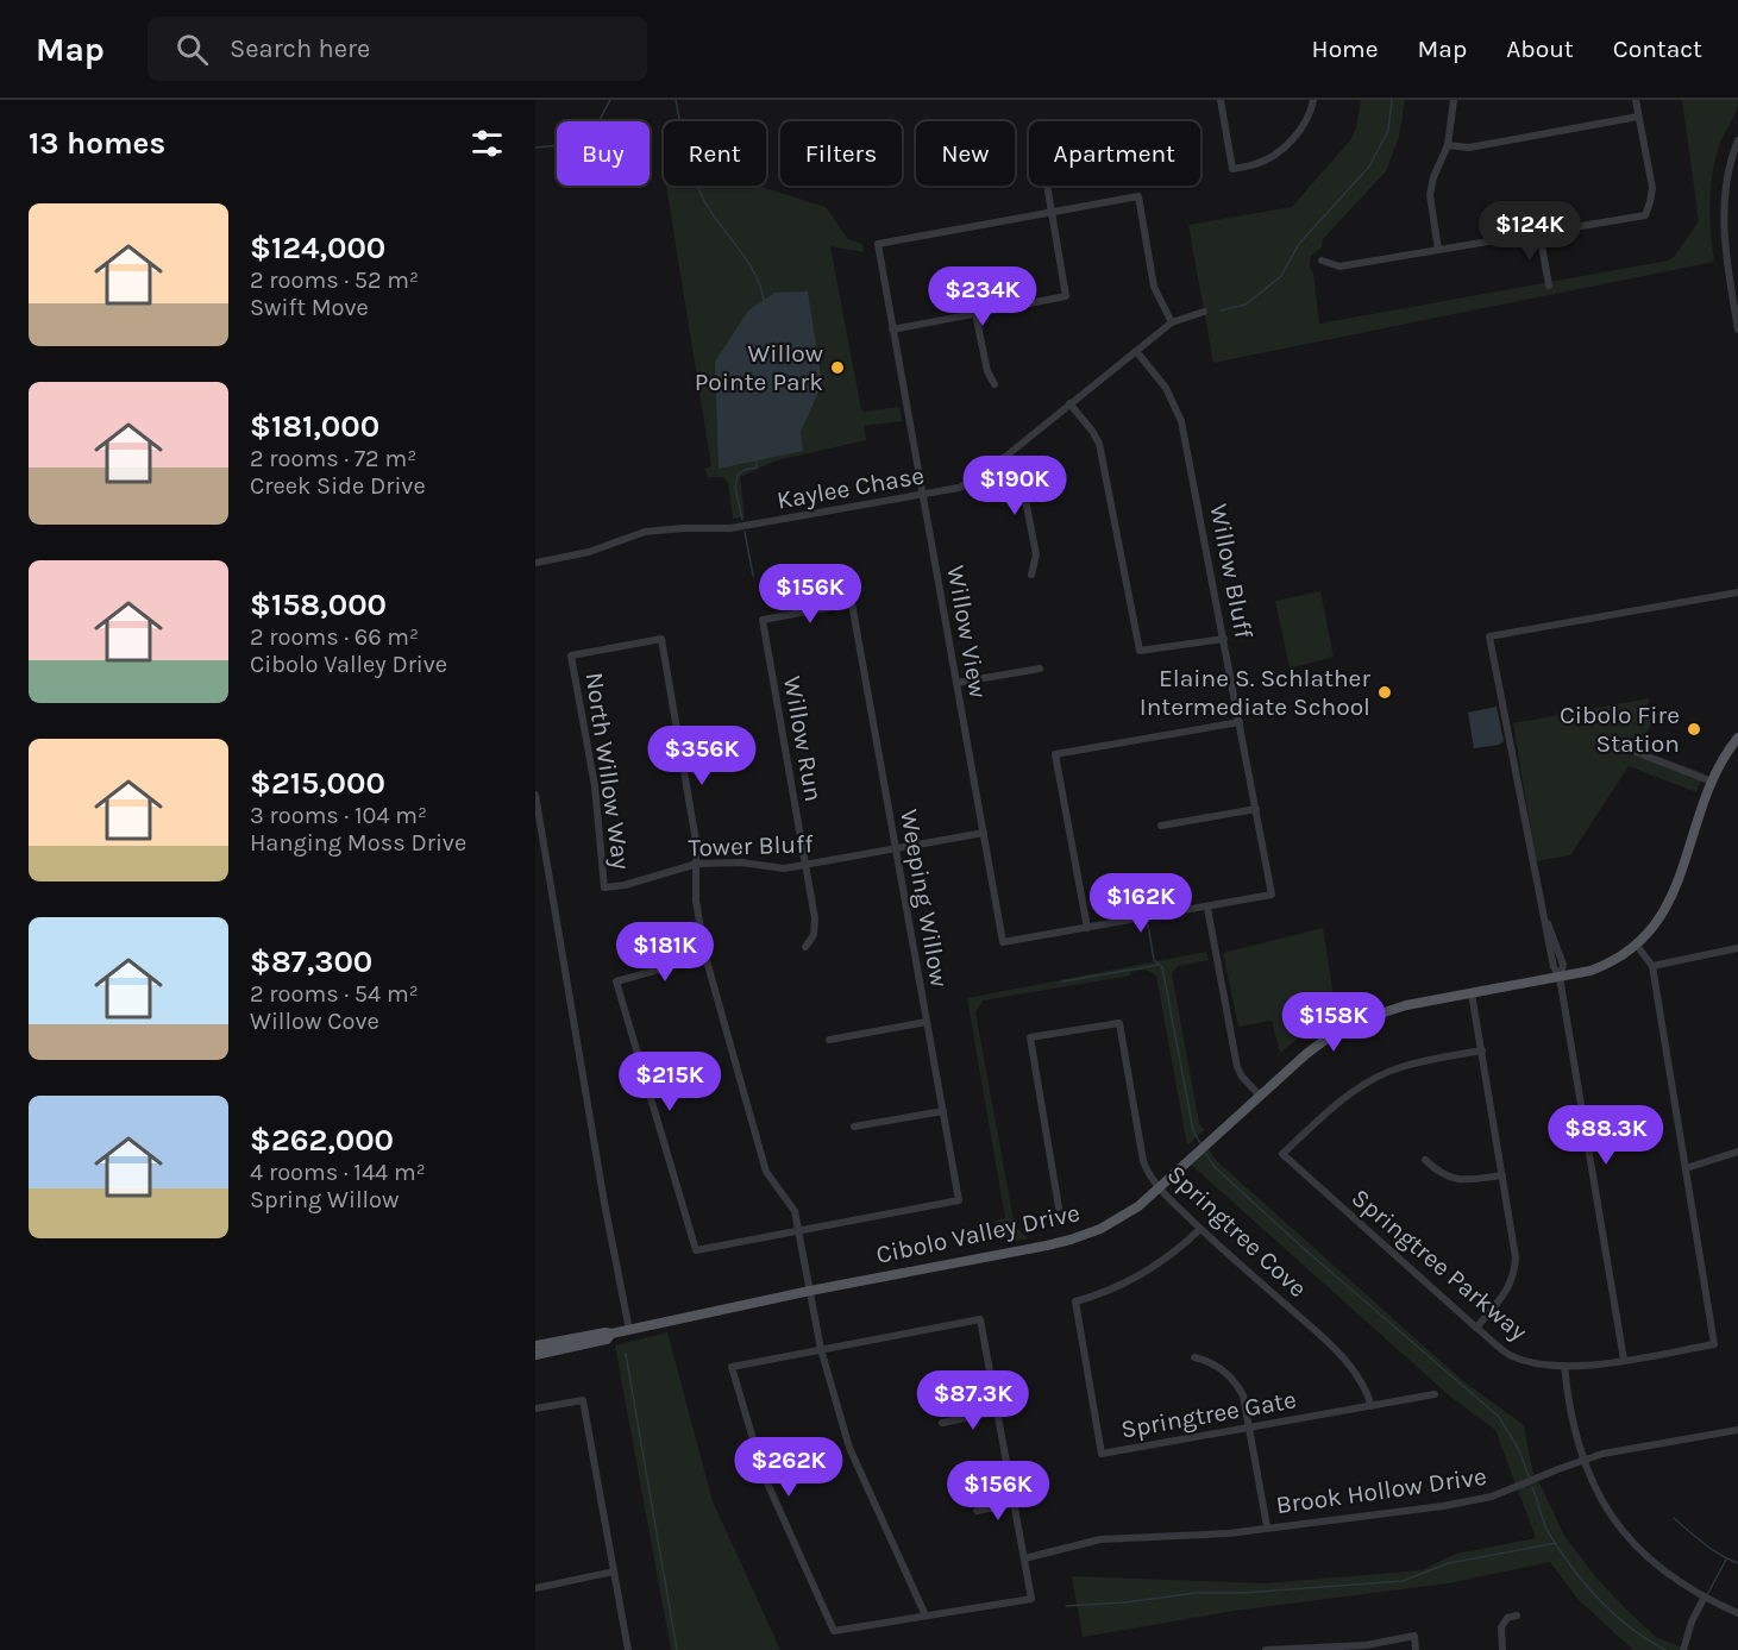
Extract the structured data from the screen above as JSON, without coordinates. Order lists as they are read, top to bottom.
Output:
{
  "streets": {
    "main road": ["Cibolo Valley Drive"],
    "street": [
      "Kaylee Chase",
      "Willow Bluff",
      "Willow View",
      "Willow Run",
      "North Willow Way",
      "Tower Bluff",
      "Weeping Willow",
      "Springtree Cove",
      "Springtree Parkway",
      "Springtree Gate",
      "Brook Hollow Drive"
    ]
  },
  "crossings": [
    ["Kaylee Chase", "Willow Bluff"],
    ["Kaylee Chase", "Willow View"],
    ["Willow View", "Tower Bluff"],
    ["Willow Run", "Tower Bluff"],
    ["Willow Run", "Weeping Willow"],
    ["North Willow Way", "Tower Bluff"],
    ["North Willow Way", "Weeping Willow"],
    ["North Willow Way", "Cibolo Valley Drive"],
    ["Tower Bluff", "Weeping Willow"],
    ["Springtree Cove", "Cibolo Valley Drive"],
    ["Springtree Cove", "Springtree Gate"]
  ],
  "places": ["Willow Pointe Park", "Elaine S. Schlather Intermediate School", "Cibolo Fire Station"],
  "page": {
    "header": "Map",
    "search": "Search here",
    "nav": [
      "Home",
      "Map",
      "About",
      "Contact"
    ],
    "heading": "13 homes",
    "chip": [
      "Buy",
      "Rent",
      "Filters",
      "New",
      "Apartment"
    ],
    "list": [
      {
        "name": "$124,000",
        "note": "2 rooms · 52 m² · Swift Move"
      },
      {
        "name": "$181,000",
        "note": "2 rooms · 72 m² · Creek Side Drive"
      },
      {
        "name": "$158,000",
        "note": "2 rooms · 66 m² · Cibolo Valley Drive"
      },
      {
        "name": "$215,000",
        "note": "3 rooms · 104 m² · Hanging Moss Drive"
      },
      {
        "name": "$87,300",
        "note": "2 rooms · 54 m² · Willow Cove"
      },
      {
        "name": "$262,000",
        "note": "4 rooms · 144 m² · Spring Willow"
      }
    ],
    "price": [
      "$124K",
      "$234K",
      "$190K",
      "$156K",
      "$356K",
      "$162K",
      "$181K",
      "$158K",
      "$215K",
      "$88.3K",
      "$87.3K",
      "$262K",
      "$156K"
    ]
  }
}
